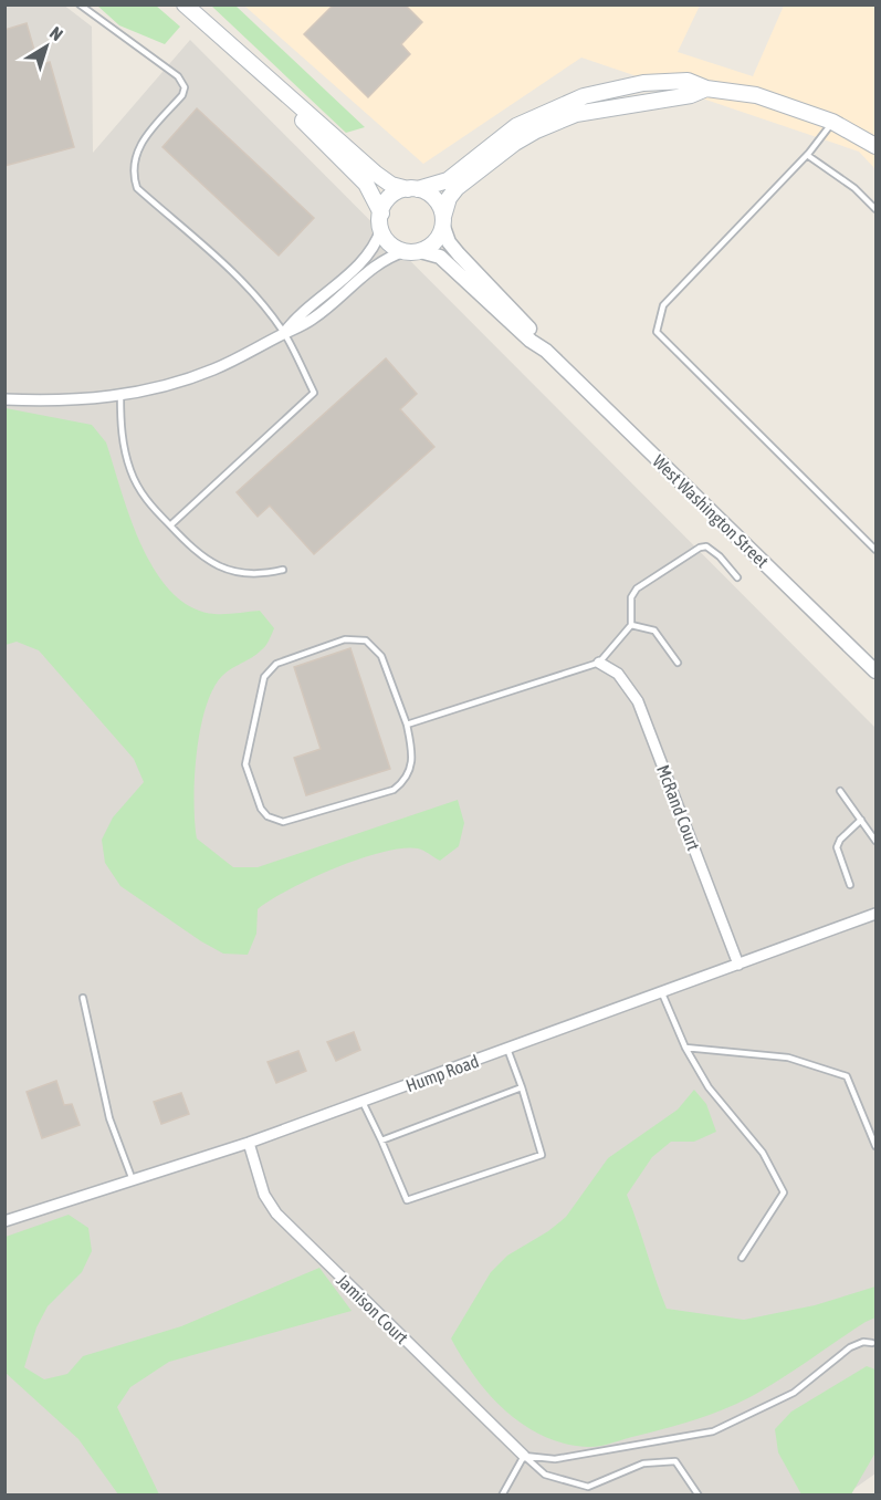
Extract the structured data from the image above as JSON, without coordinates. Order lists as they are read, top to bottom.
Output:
{
  "streets": {
    "street": [
      "West Washington Street",
      "McRand Court",
      "Hump Road",
      "Jamison Court"
    ]
  },
  "crossings": [
    ["McRand Court", "Hump Road"],
    ["Hump Road", "Jamison Court"]
  ],
  "north": "top right"
}
